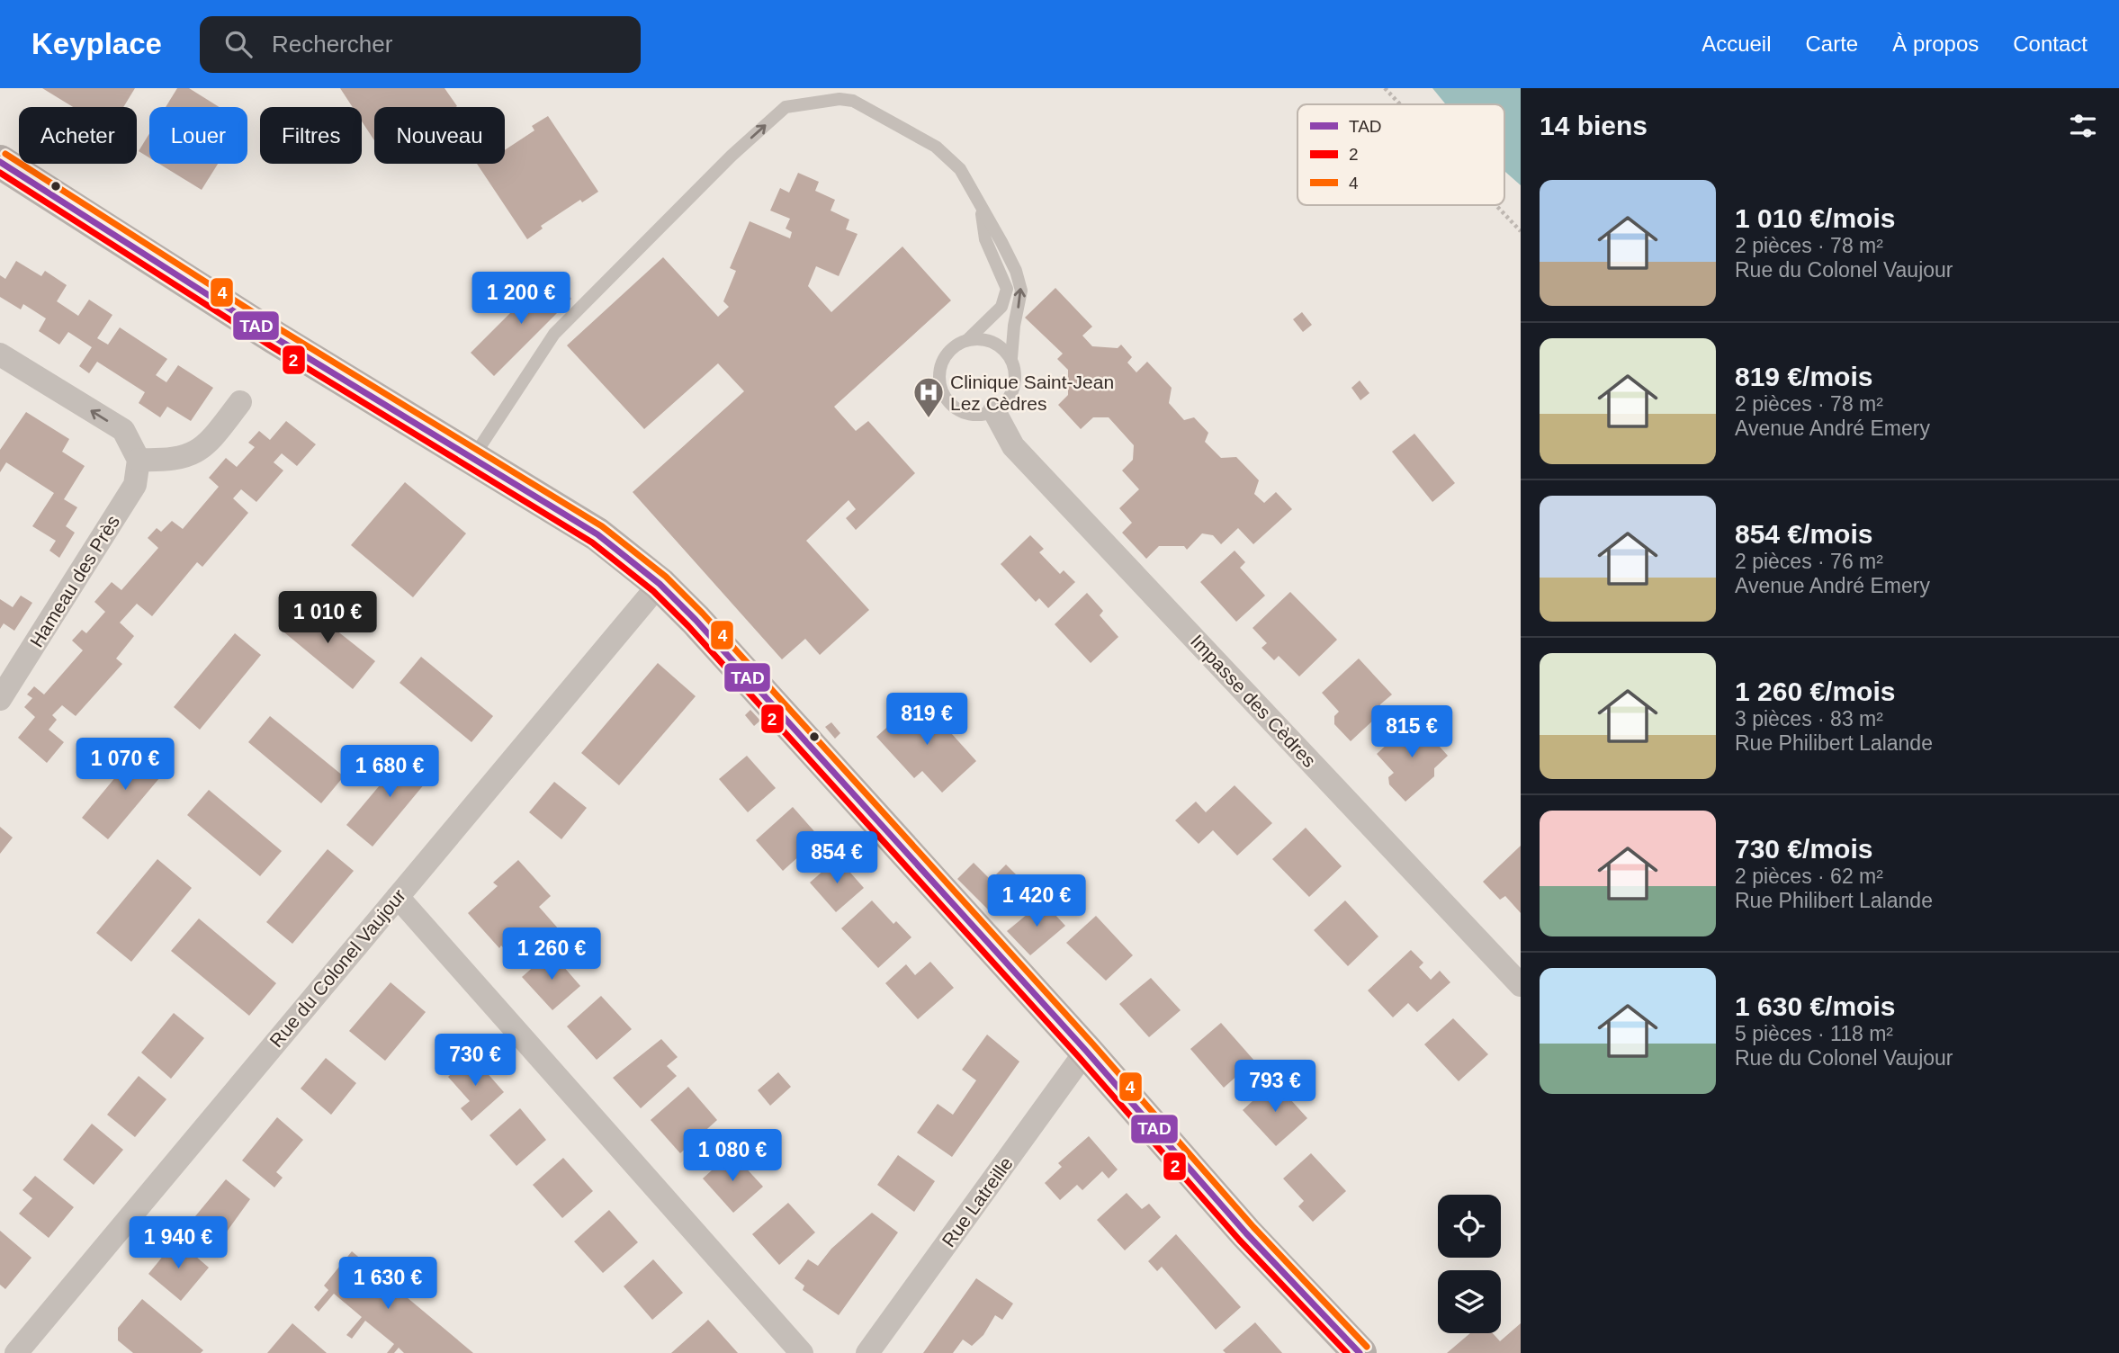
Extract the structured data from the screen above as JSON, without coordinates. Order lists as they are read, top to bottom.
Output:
{
  "streets": {
    "street": [
      "Hameau des Près",
      "Impasse des Cèdres",
      "Rue du Colonel Vaujour",
      "Rue Latreille"
    ]
  },
  "places": {
    "hospital": ["Clinique Saint-Jean Lez Cèdres"]
  },
  "lines": ["transit line 4", "transit line TAD", "transit line 2"],
  "legend": ["TAD", "2", "4"],
  "page": {
    "header": "Keyplace",
    "search": "Rechercher",
    "nav": [
      "Accueil",
      "Carte",
      "À propos",
      "Contact"
    ],
    "heading": "14 biens",
    "chip": [
      "Acheter",
      "Louer",
      "Filtres",
      "Nouveau"
    ],
    "list": [
      {
        "name": "1 010 €/mois",
        "note": "2 pièces · 78 m² · Rue du Colonel Vaujour"
      },
      {
        "name": "819 €/mois",
        "note": "2 pièces · 78 m² · Avenue André Emery"
      },
      {
        "name": "854 €/mois",
        "note": "2 pièces · 76 m² · Avenue André Emery"
      },
      {
        "name": "1 260 €/mois",
        "note": "3 pièces · 83 m² · Rue Philibert Lalande"
      },
      {
        "name": "730 €/mois",
        "note": "2 pièces · 62 m² · Rue Philibert Lalande"
      },
      {
        "name": "1 630 €/mois",
        "note": "5 pièces · 118 m² · Rue du Colonel Vaujour"
      }
    ],
    "price": [
      "1 200 €",
      "1 010 €",
      "819 €",
      "815 €",
      "1 070 €",
      "1 680 €",
      "854 €",
      "1 420 €",
      "1 260 €",
      "730 €",
      "793 €",
      "1 080 €",
      "1 940 €",
      "1 630 €"
    ]
  }
}
